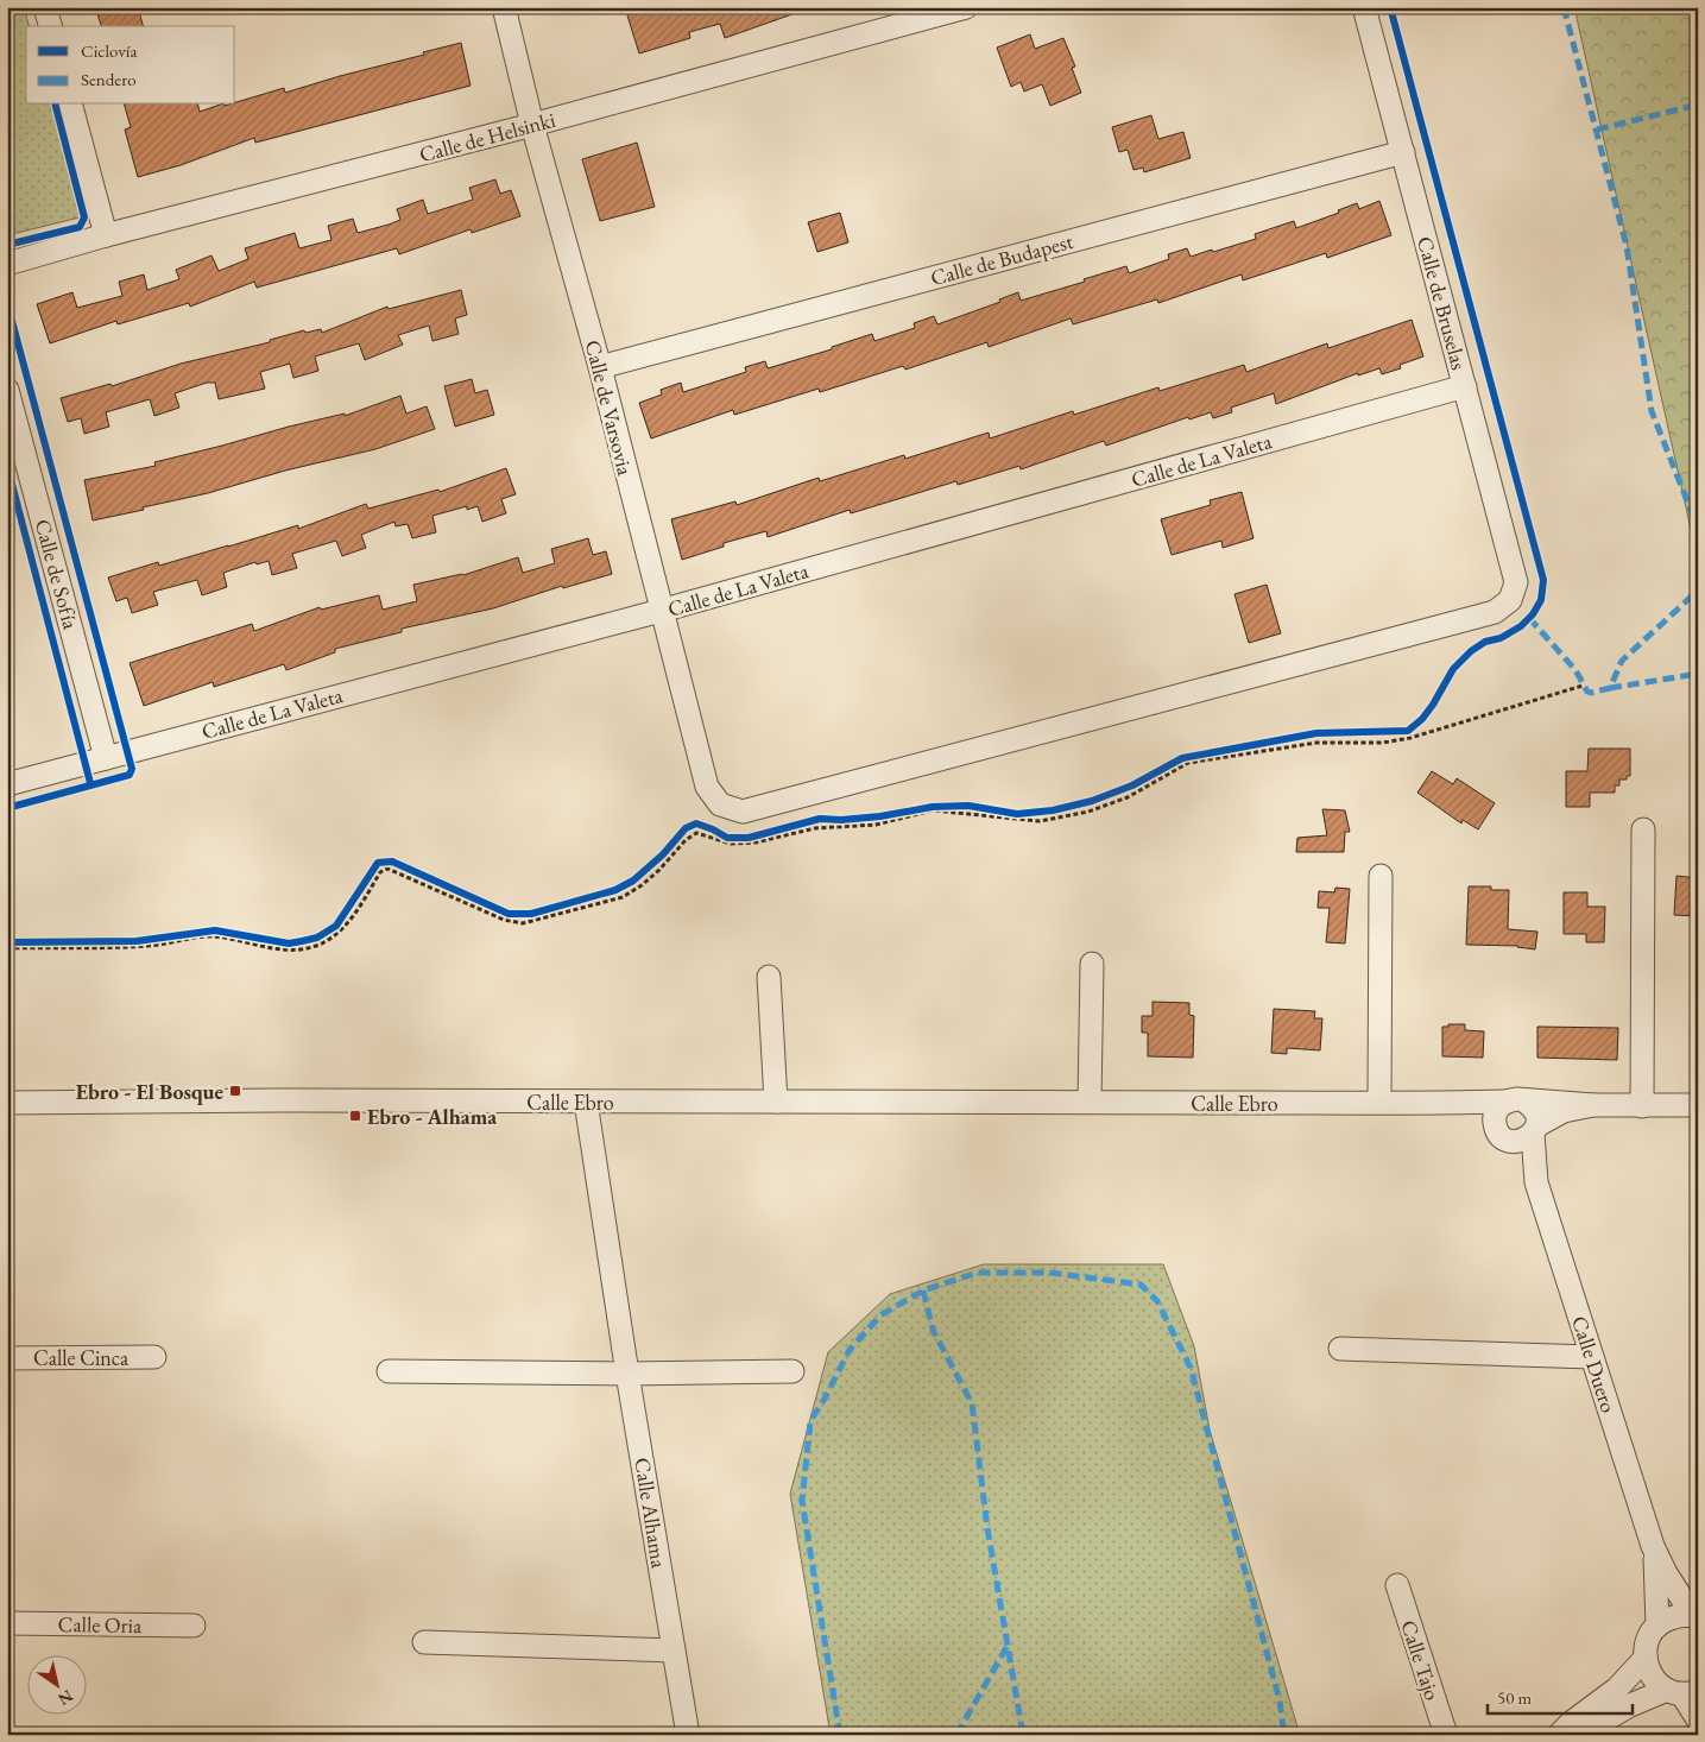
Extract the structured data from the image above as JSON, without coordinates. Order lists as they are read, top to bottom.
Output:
{
  "streets": {
    "street": [
      "Calle de Helsinki",
      "Calle de Budapest",
      "Calle de Bruselas",
      "Calle de Varsovia",
      "Calle de La Valeta",
      "Calle de Sofía",
      "Calle Ebro",
      "Calle Cinca",
      "Calle Duero",
      "Calle Alhama",
      "Calle Oria",
      "Calle Tajo"
    ]
  },
  "crossings": [
    ["Calle de Helsinki", "Calle de Varsovia"],
    ["Calle de Budapest", "Calle de Bruselas"],
    ["Calle de Budapest", "Calle de Varsovia"],
    ["Calle de Bruselas", "Calle de Varsovia"],
    ["Calle de Bruselas", "Calle de La Valeta"],
    ["Calle de Varsovia", "Calle de La Valeta"],
    ["Calle de La Valeta", "Calle de Sofía"],
    ["Calle Ebro", "Calle Duero"],
    ["Calle Ebro", "Calle Alhama"]
  ],
  "places": {
    "transit": ["Ebro - El Bosque", "Ebro - Alhama"]
  },
  "legend": ["Ciclovía", "Sendero"],
  "scale_bar": "50 m",
  "north": "bottom right"
}
